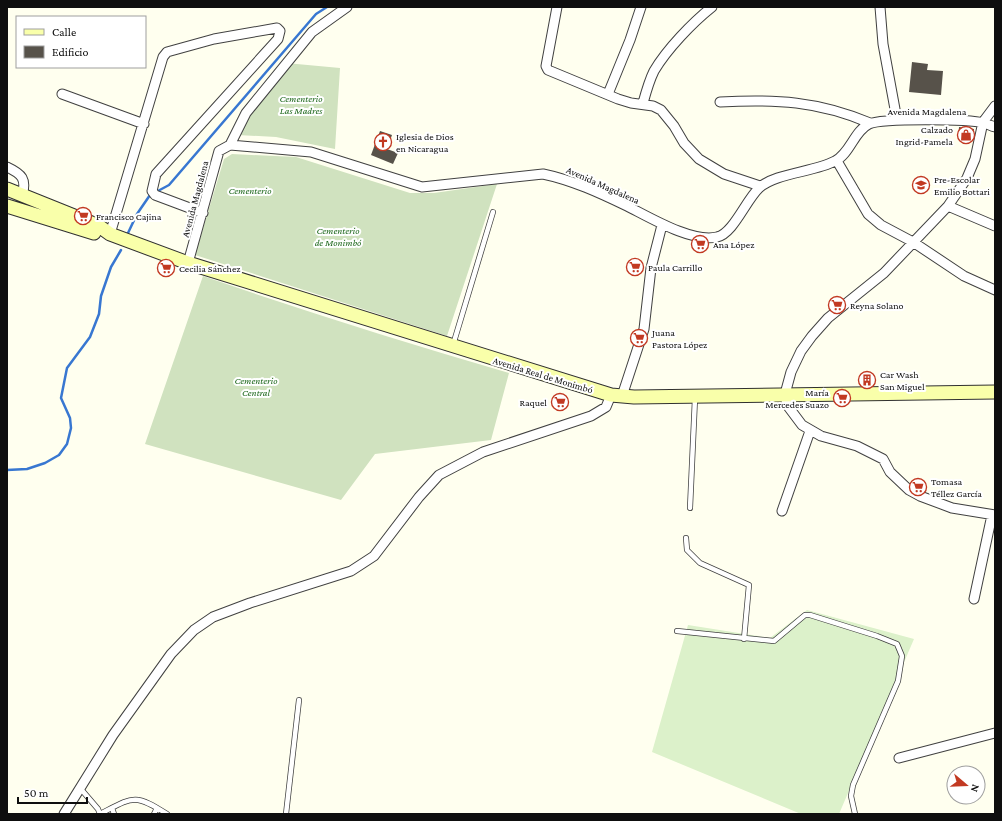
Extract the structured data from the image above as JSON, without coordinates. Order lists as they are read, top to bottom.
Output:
{
  "streets": {
    "street": ["Avenida Magdalena", "Avenida Real de Monimbó"]
  },
  "crossings": [
    ["Avenida Magdalena", "Avenida Real de Monimbó"]
  ],
  "parks": [
    "Cementerio Las Madres",
    "Cementerio",
    "Cementerio de Monimbó",
    "Cementerio Central"
  ],
  "places": {
    "shop": ["Calzado Ingrid-Pamela"],
    "church": ["Iglesia de Dios en Nicaragua"],
    "school or university": ["Pre-Escolar Emilio Bottari"],
    "supermarket": [
      "Francisco Cajina",
      "Ana López",
      "Paula Carrillo",
      "Cecilia Sánchez",
      "Reyna Solano",
      "Juana Pastora López",
      "María Mercedes Suazo",
      "Raquel",
      "Tomasa Téllez García"
    ],
    "building": ["Car Wash San Miguel"]
  },
  "legend": ["Calle", "Edificio"],
  "scale_bar": "50 m",
  "north": "right"
}
